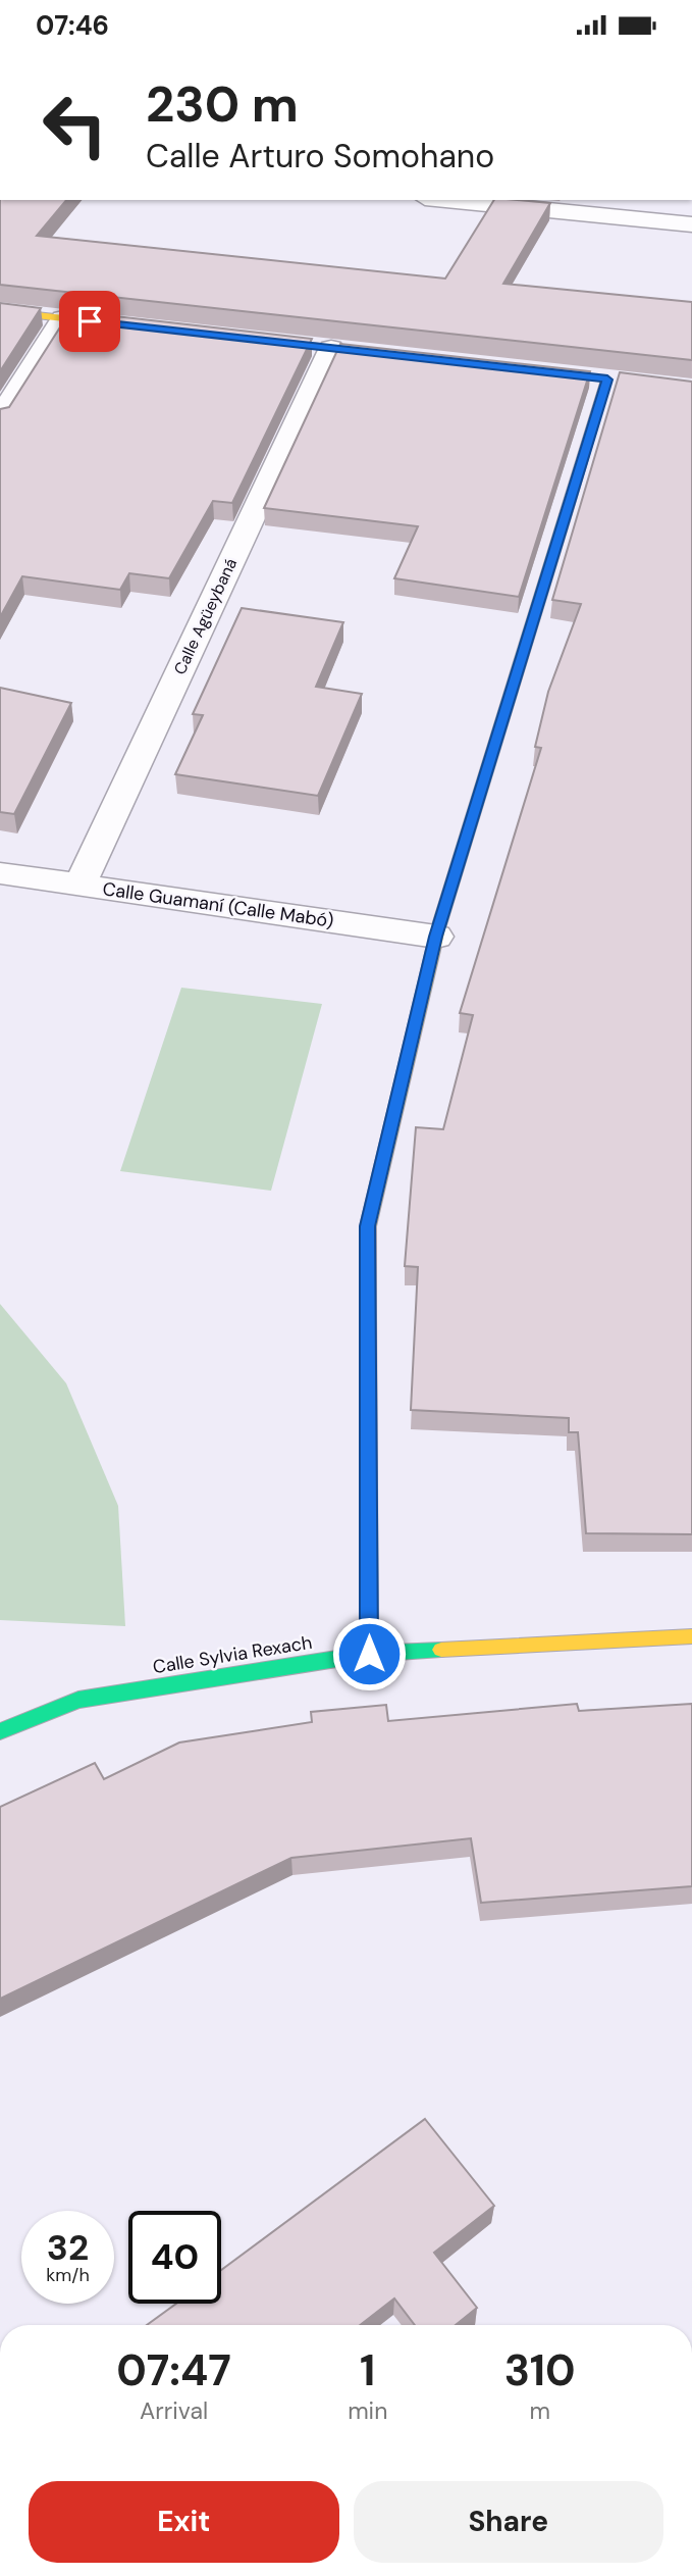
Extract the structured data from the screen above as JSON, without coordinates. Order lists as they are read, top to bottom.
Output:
{
  "streets": {
    "street": ["Calle Agüeybaná", "Calle Guamaní (Calle Mabó)", "Calle Sylvia Rexach"]
  },
  "crossings": [
    ["Calle Agüeybaná", "Calle Guamaní (Calle Mabó)"]
  ],
  "page": {
    "status": "07:46",
    "turn": ["230 m", "Calle Arturo Somohano"],
    "speed": "32 km/h",
    "limit": "40",
    "eta": [
      "07:47",
      "Arrival",
      "1",
      "min",
      "310",
      "m"
    ],
    "buttons": ["Exit", "Share"]
  }
}
